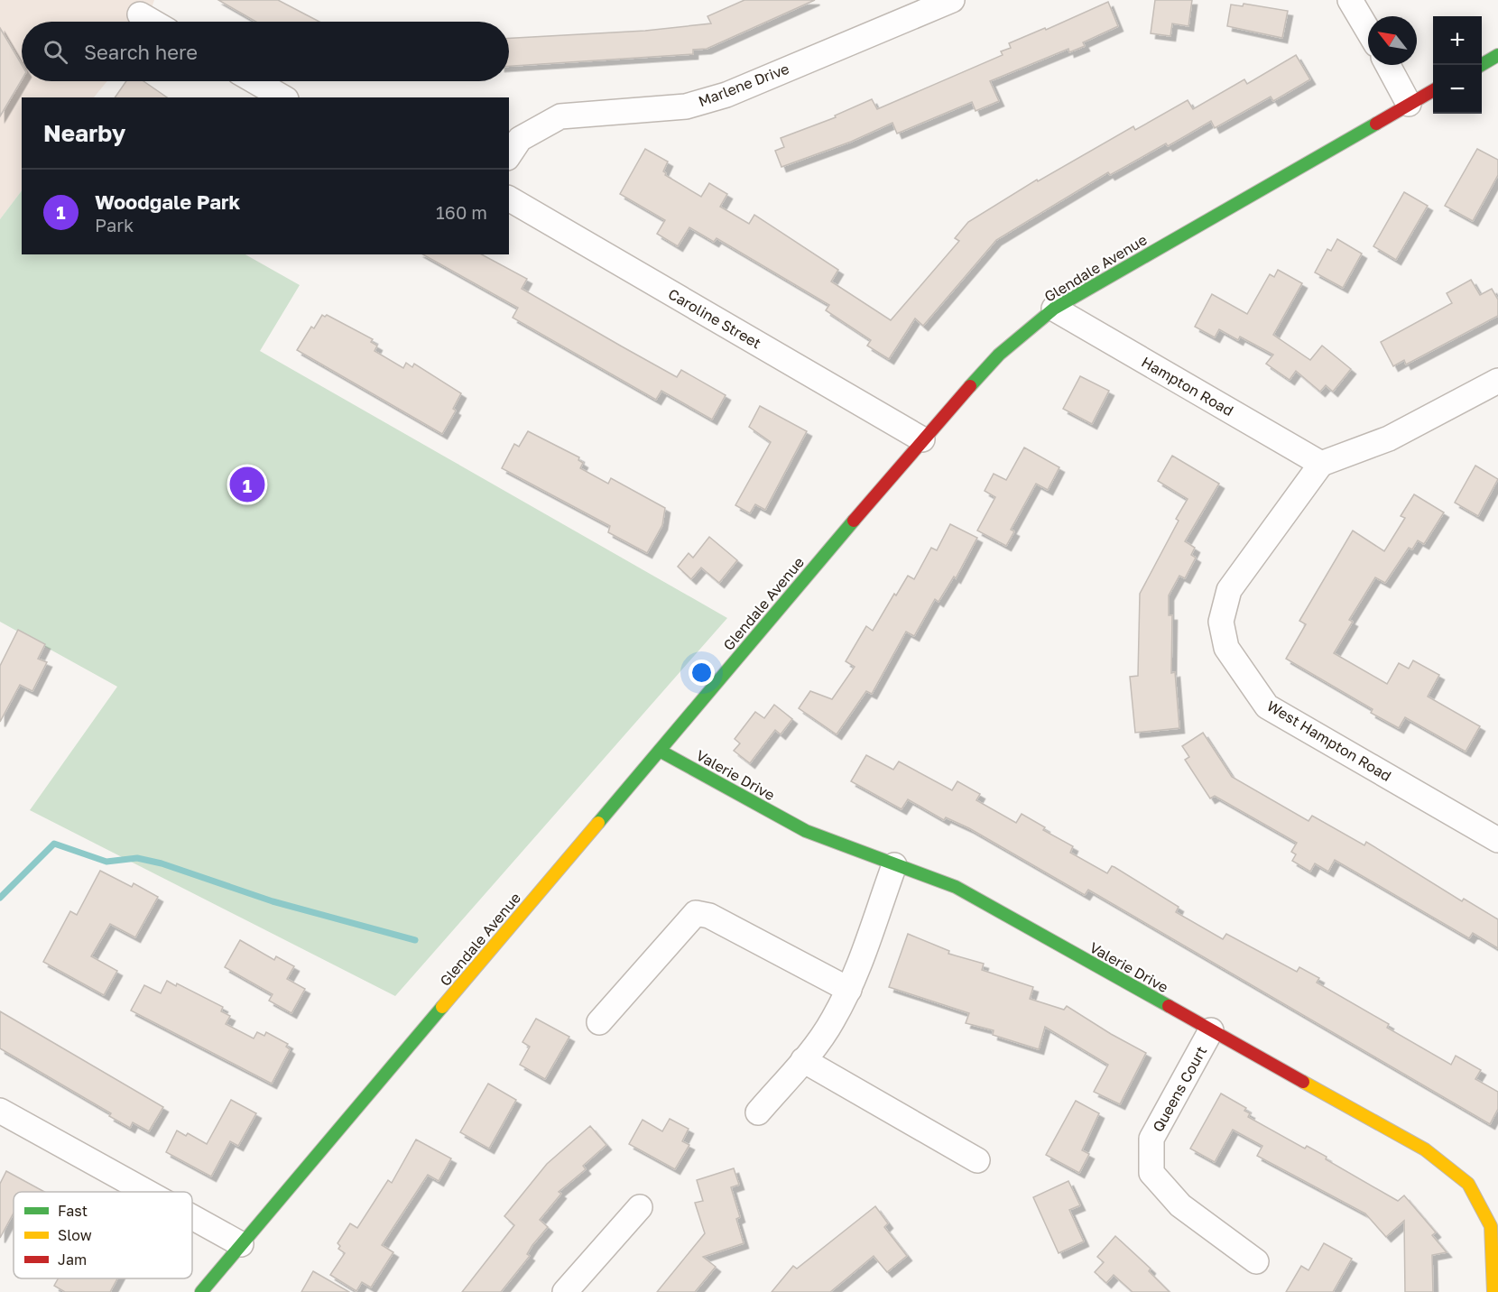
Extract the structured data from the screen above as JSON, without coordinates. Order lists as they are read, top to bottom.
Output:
{
  "streets": {
    "main road": ["Glendale Avenue", "Valerie Drive"],
    "street": [
      "Marlene Drive",
      "Caroline Street",
      "Hampton Road",
      "West Hampton Road",
      "Queens Court"
    ]
  },
  "crossings": [
    ["Glendale Avenue", "Caroline Street"],
    ["Glendale Avenue", "Hampton Road"],
    ["Glendale Avenue", "Valerie Drive"],
    ["Hampton Road", "West Hampton Road"],
    ["Valerie Drive", "Queens Court"]
  ],
  "legend": ["Fast", "Slow", "Jam"],
  "north": "top left",
  "page": {
    "map_buttons": ["+", "−"],
    "search": "Search here",
    "heading": "Nearby",
    "list": [
      {
        "mark": "1",
        "name": "Woodgale Park",
        "note": "Park",
        "value": "160 m"
      }
    ],
    "pins": "1"
  }
}
